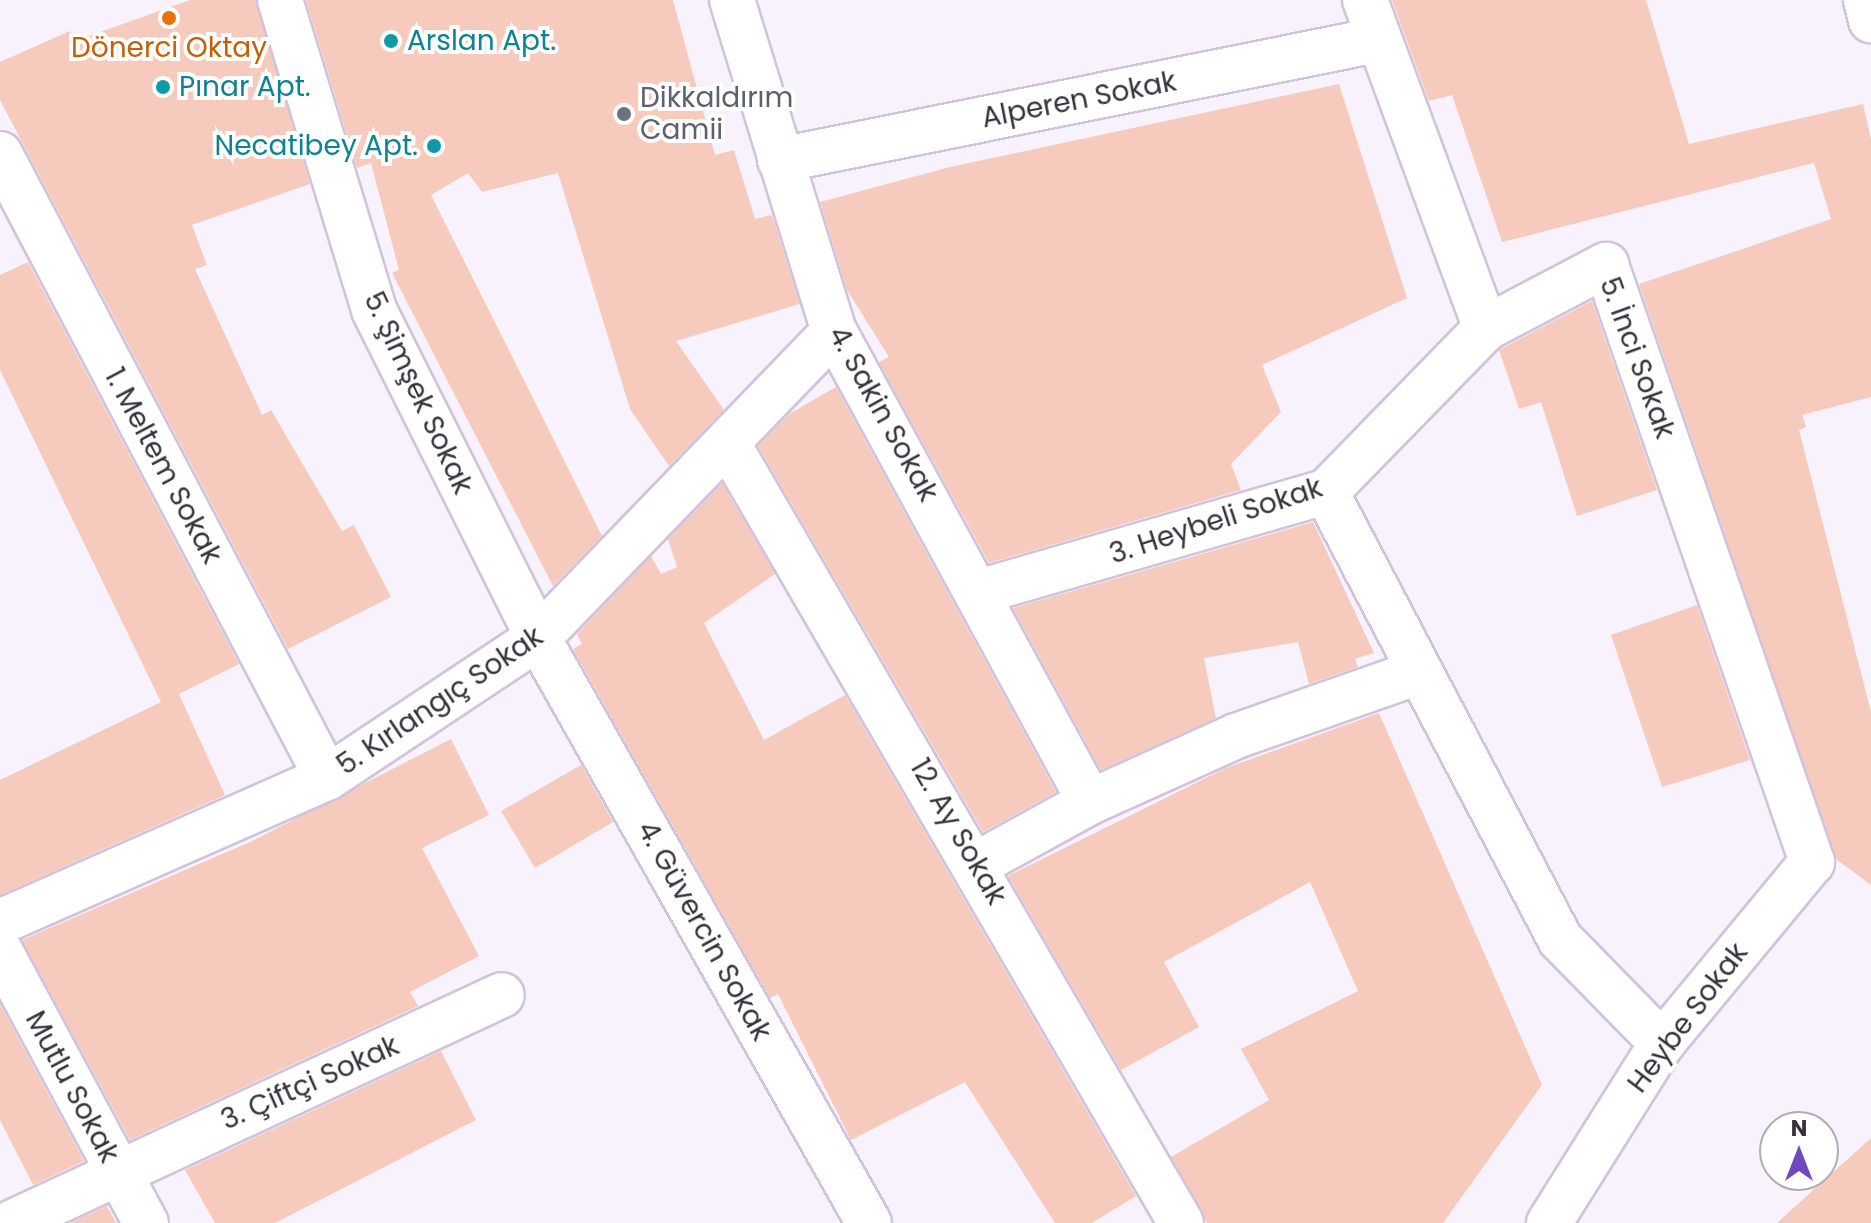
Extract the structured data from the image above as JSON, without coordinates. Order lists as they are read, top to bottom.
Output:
{
  "streets": {
    "street": [
      "Alperen Sokak",
      "5. İnci Sokak",
      "5. Şimşek Sokak",
      "4. Sakin Sokak",
      "1. Meltem Sokak",
      "3. Heybeli Sokak",
      "5. Kırlangıç Sokak",
      "12. Ay Sokak",
      "4. Güvercin Sokak",
      "Heybe Sokak",
      "3. Çiftçi Sokak",
      "Mutlu Sokak"
    ]
  },
  "crossings": [
    ["Alperen Sokak", "4. Sakin Sokak"],
    ["5. İnci Sokak", "3. Heybeli Sokak"],
    ["5. İnci Sokak", "Heybe Sokak"],
    ["5. Şimşek Sokak", "5. Kırlangıç Sokak"],
    ["5. Şimşek Sokak", "4. Güvercin Sokak"],
    ["4. Sakin Sokak", "3. Heybeli Sokak"],
    ["4. Sakin Sokak", "5. Kırlangıç Sokak"],
    ["1. Meltem Sokak", "5. Kırlangıç Sokak"],
    ["5. Kırlangıç Sokak", "12. Ay Sokak"],
    ["5. Kırlangıç Sokak", "4. Güvercin Sokak"],
    ["5. Kırlangıç Sokak", "Mutlu Sokak"],
    ["3. Çiftçi Sokak", "Mutlu Sokak"]
  ],
  "places": [
    "Dönerci Oktay",
    "Arslan Apt.",
    "Pınar Apt.",
    "Dikkaldırım Camii",
    "Necatibey Apt."
  ],
  "north": "top"
}
